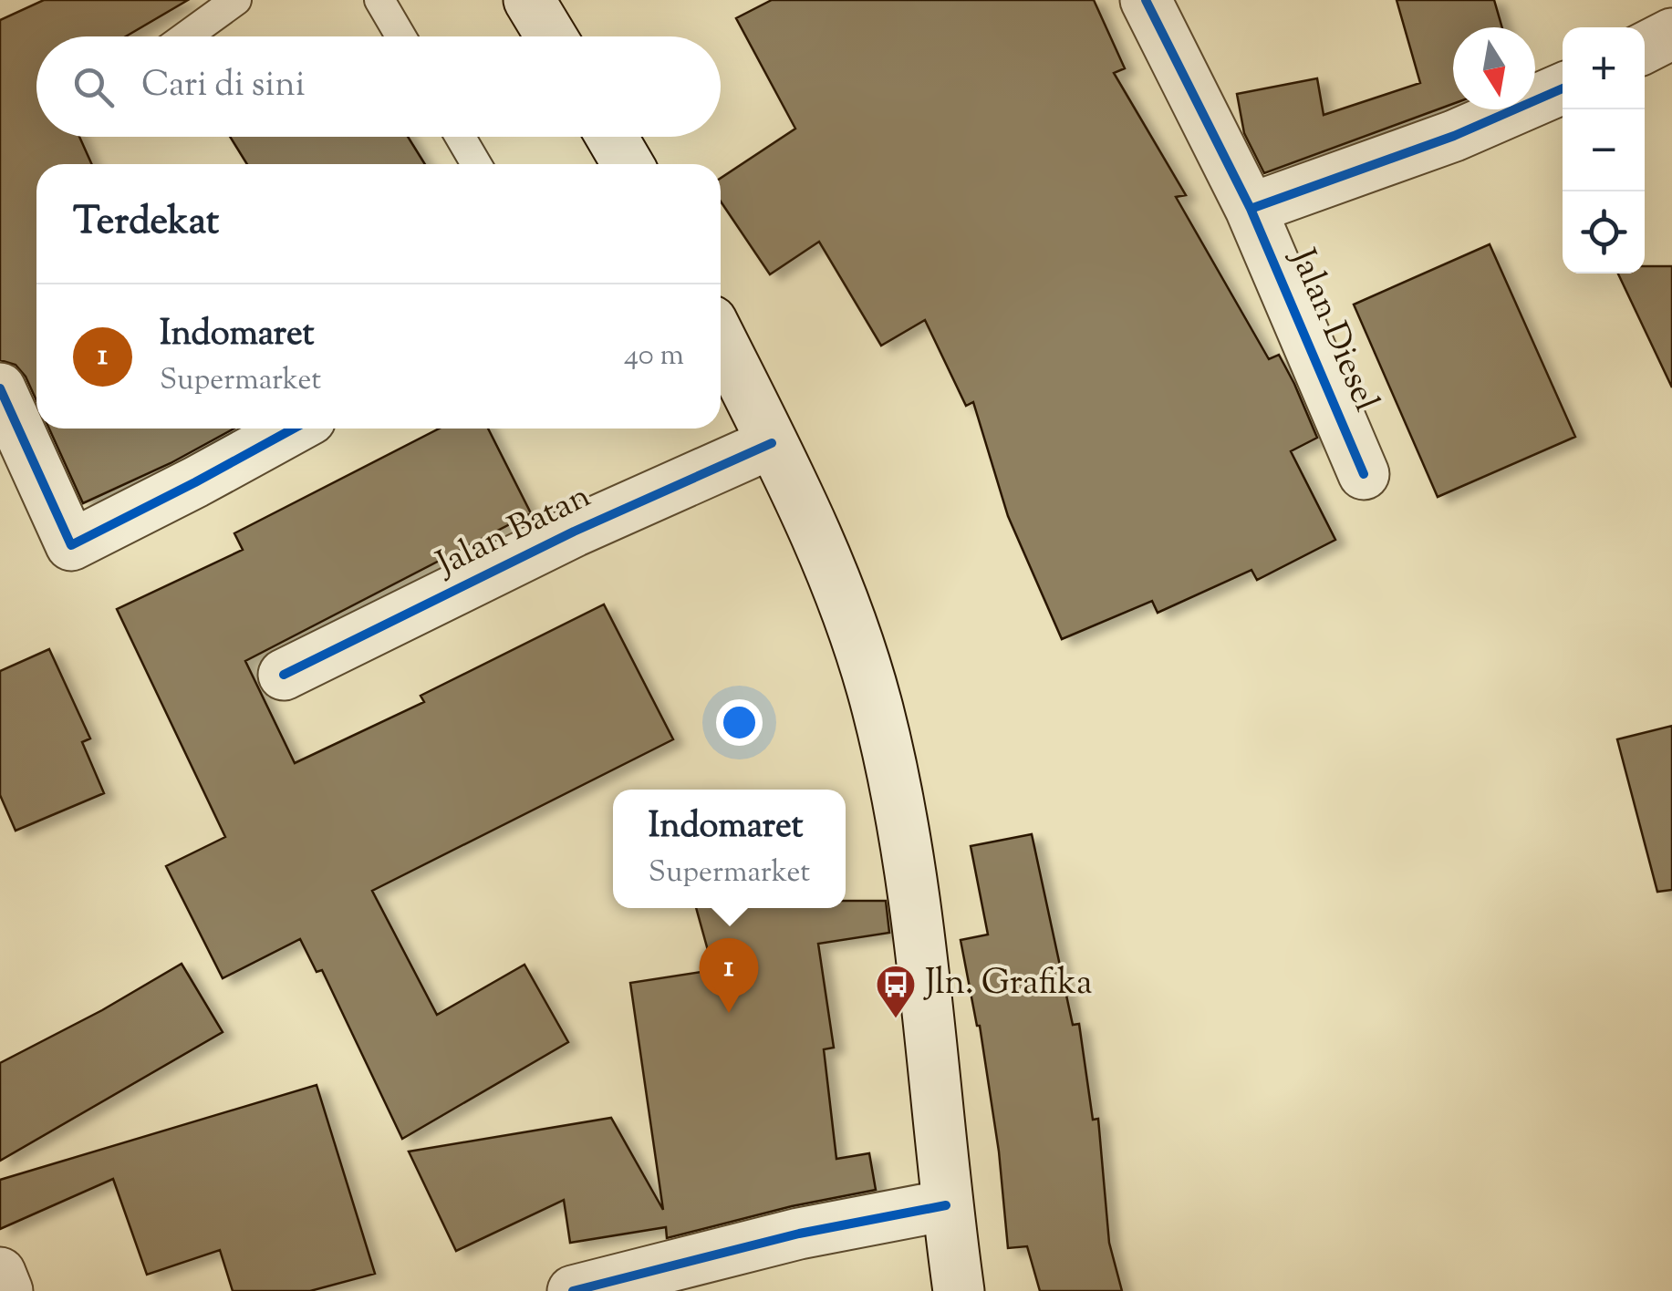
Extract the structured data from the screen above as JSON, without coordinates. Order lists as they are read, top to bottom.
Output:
{
  "streets": {
    "street": ["Jalan Diesel", "Jalan Batan"]
  },
  "places": {
    "bus stop": ["Jln. Grafika"]
  },
  "north": "bottom",
  "page": {
    "map_buttons": ["+", "−"],
    "search": "Cari di sini",
    "heading": "Terdekat",
    "list": [
      {
        "mark": "1",
        "name": "Indomaret",
        "note": "Supermarket",
        "value": "40 m"
      }
    ],
    "popup": ["Indomaret", "Supermarket"],
    "pins": "1"
  }
}
